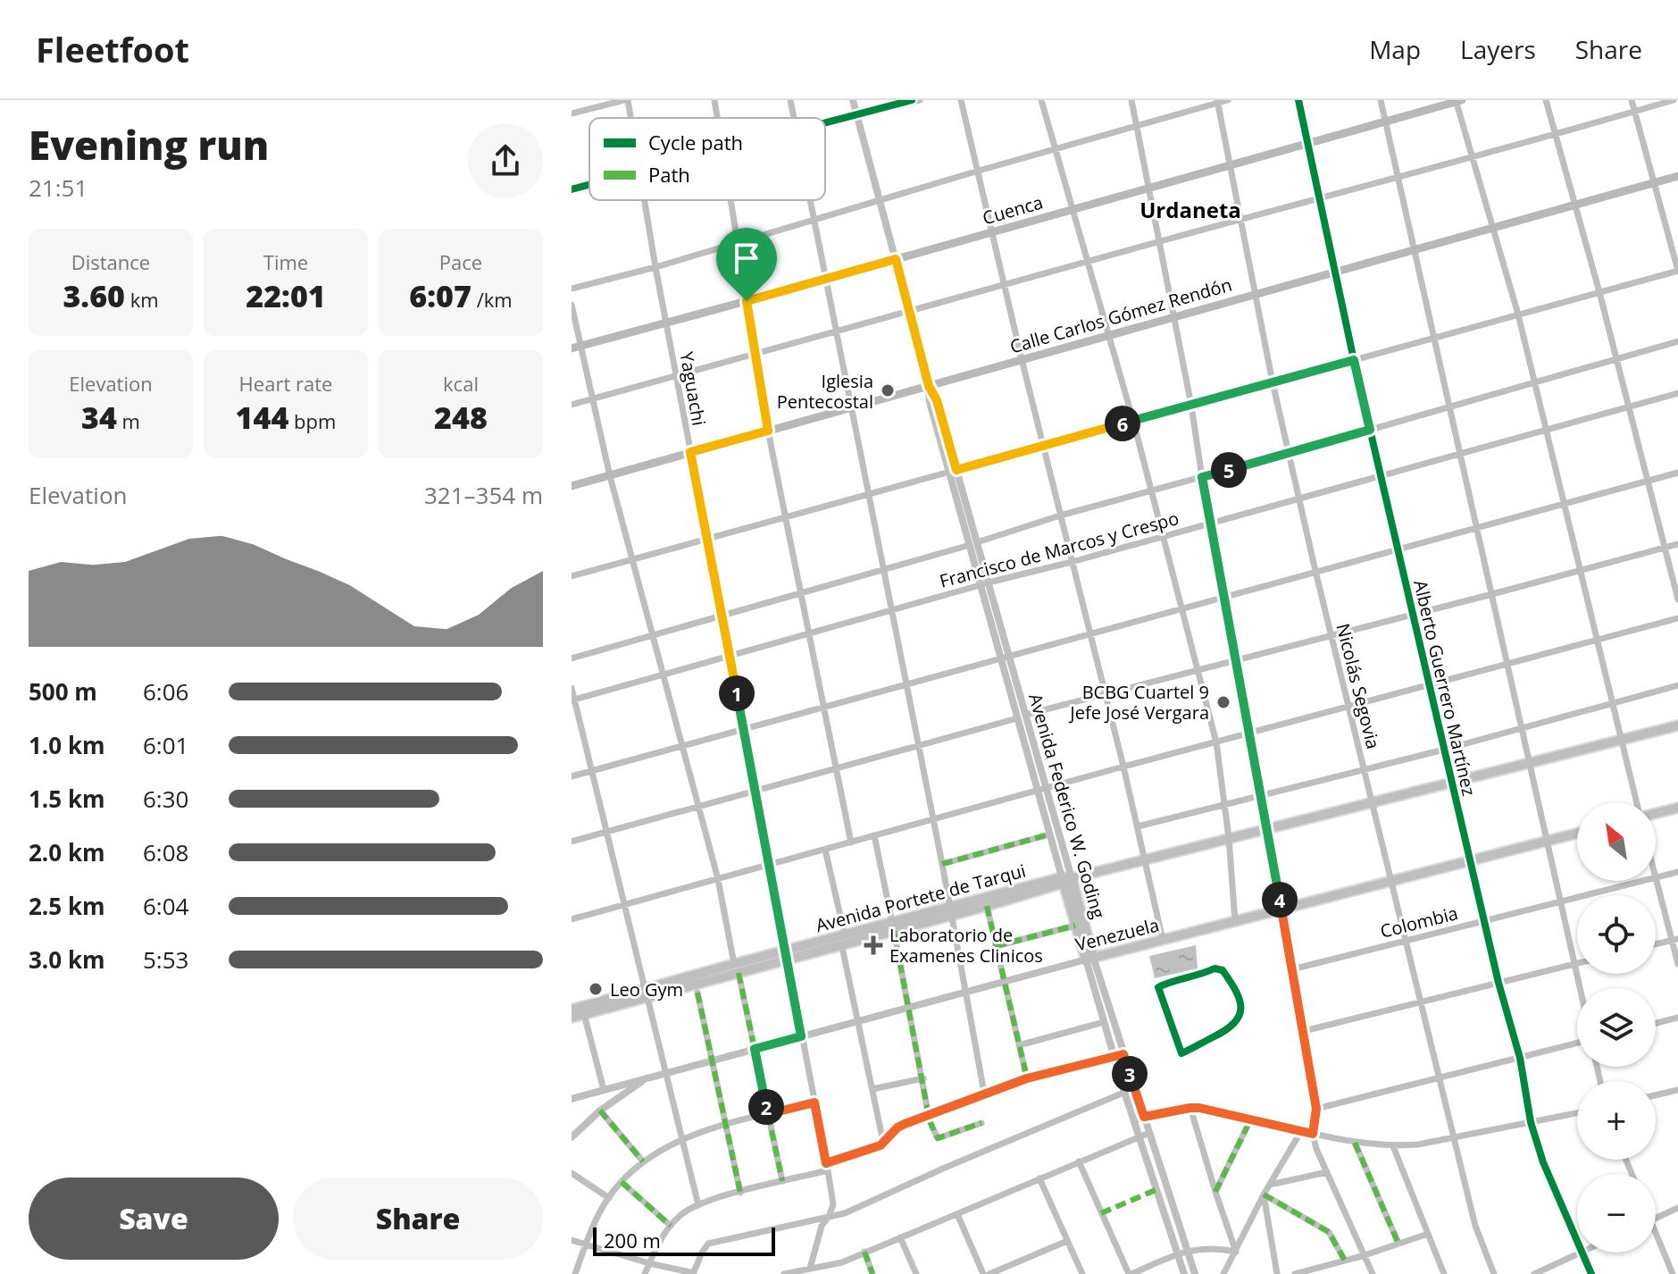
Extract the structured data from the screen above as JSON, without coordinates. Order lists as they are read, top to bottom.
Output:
{
  "streets": {
    "main road": [
      "Cuenca",
      "Calle Carlos Gómez Rendón",
      "Avenida Federico W. Goding",
      "Avenida Portete de Tarqui",
      "Venezuela"
    ],
    "street": [
      "Yaguachi",
      "Francisco de Marcos y Crespo",
      "Nicolás Segovia",
      "Alberto Guerrero Martínez",
      "Colombia"
    ]
  },
  "crossings": [
    ["Cuenca", "Yaguachi"],
    ["Cuenca", "Nicolás Segovia"],
    ["Cuenca", "Alberto Guerrero Martínez"],
    ["Cuenca", "Avenida Federico W. Goding"],
    ["Calle Carlos Gómez Rendón", "Yaguachi"],
    ["Calle Carlos Gómez Rendón", "Nicolás Segovia"],
    ["Calle Carlos Gómez Rendón", "Alberto Guerrero Martínez"],
    ["Calle Carlos Gómez Rendón", "Avenida Federico W. Goding"],
    ["Yaguachi", "Francisco de Marcos y Crespo"],
    ["Yaguachi", "Avenida Portete de Tarqui"],
    ["Yaguachi", "Venezuela"],
    ["Francisco de Marcos y Crespo", "Nicolás Segovia"],
    ["Francisco de Marcos y Crespo", "Alberto Guerrero Martínez"],
    ["Francisco de Marcos y Crespo", "Avenida Federico W. Goding"],
    ["Nicolás Segovia", "Avenida Portete de Tarqui"],
    ["Nicolás Segovia", "Colombia"],
    ["Nicolás Segovia", "Venezuela"],
    ["Alberto Guerrero Martínez", "Avenida Portete de Tarqui"],
    ["Alberto Guerrero Martínez", "Colombia"],
    ["Alberto Guerrero Martínez", "Venezuela"],
    ["Avenida Federico W. Goding", "Avenida Portete de Tarqui"],
    ["Avenida Federico W. Goding", "Venezuela"]
  ],
  "districts": ["Urdaneta"],
  "places": {
    "other": ["Iglesia Pentecostal", "BCBG Cuartel 9 Jefe José Vergara", "Leo Gym"],
    "health": ["Laboratorio de Examenes Clinicos"]
  },
  "legend": ["Cycle path", "Path"],
  "scale_bar": "200 m",
  "north": "top left",
  "page": {
    "header": "Fleetfoot",
    "nav": ["Map", "Layers", "Share"],
    "heading": ["Evening run", "21:51"],
    "stats": [
      ["Distance", "3.60 km"],
      ["Time", "22:01"],
      ["Pace", "6:07 /km"],
      ["Elevation", "34 m"],
      ["Heart rate", "144 bpm"],
      ["kcal", "248"]
    ],
    "pins": [
      "6",
      "5",
      "1",
      "4",
      "3",
      "2"
    ],
    "chart": ["Elevation", "321–354 m"],
    "list": [
      {
        "name": "500 m",
        "note": "6:06"
      },
      {
        "name": "1.0 km",
        "note": "6:01"
      },
      {
        "name": "1.5 km",
        "note": "6:30"
      },
      {
        "name": "2.0 km",
        "note": "6:08"
      },
      {
        "name": "2.5 km",
        "note": "6:04"
      },
      {
        "name": "3.0 km",
        "note": "5:53"
      }
    ],
    "map_buttons": ["+", "−"],
    "buttons": ["Save", "Share"],
    "scale": "200 m"
  }
}
